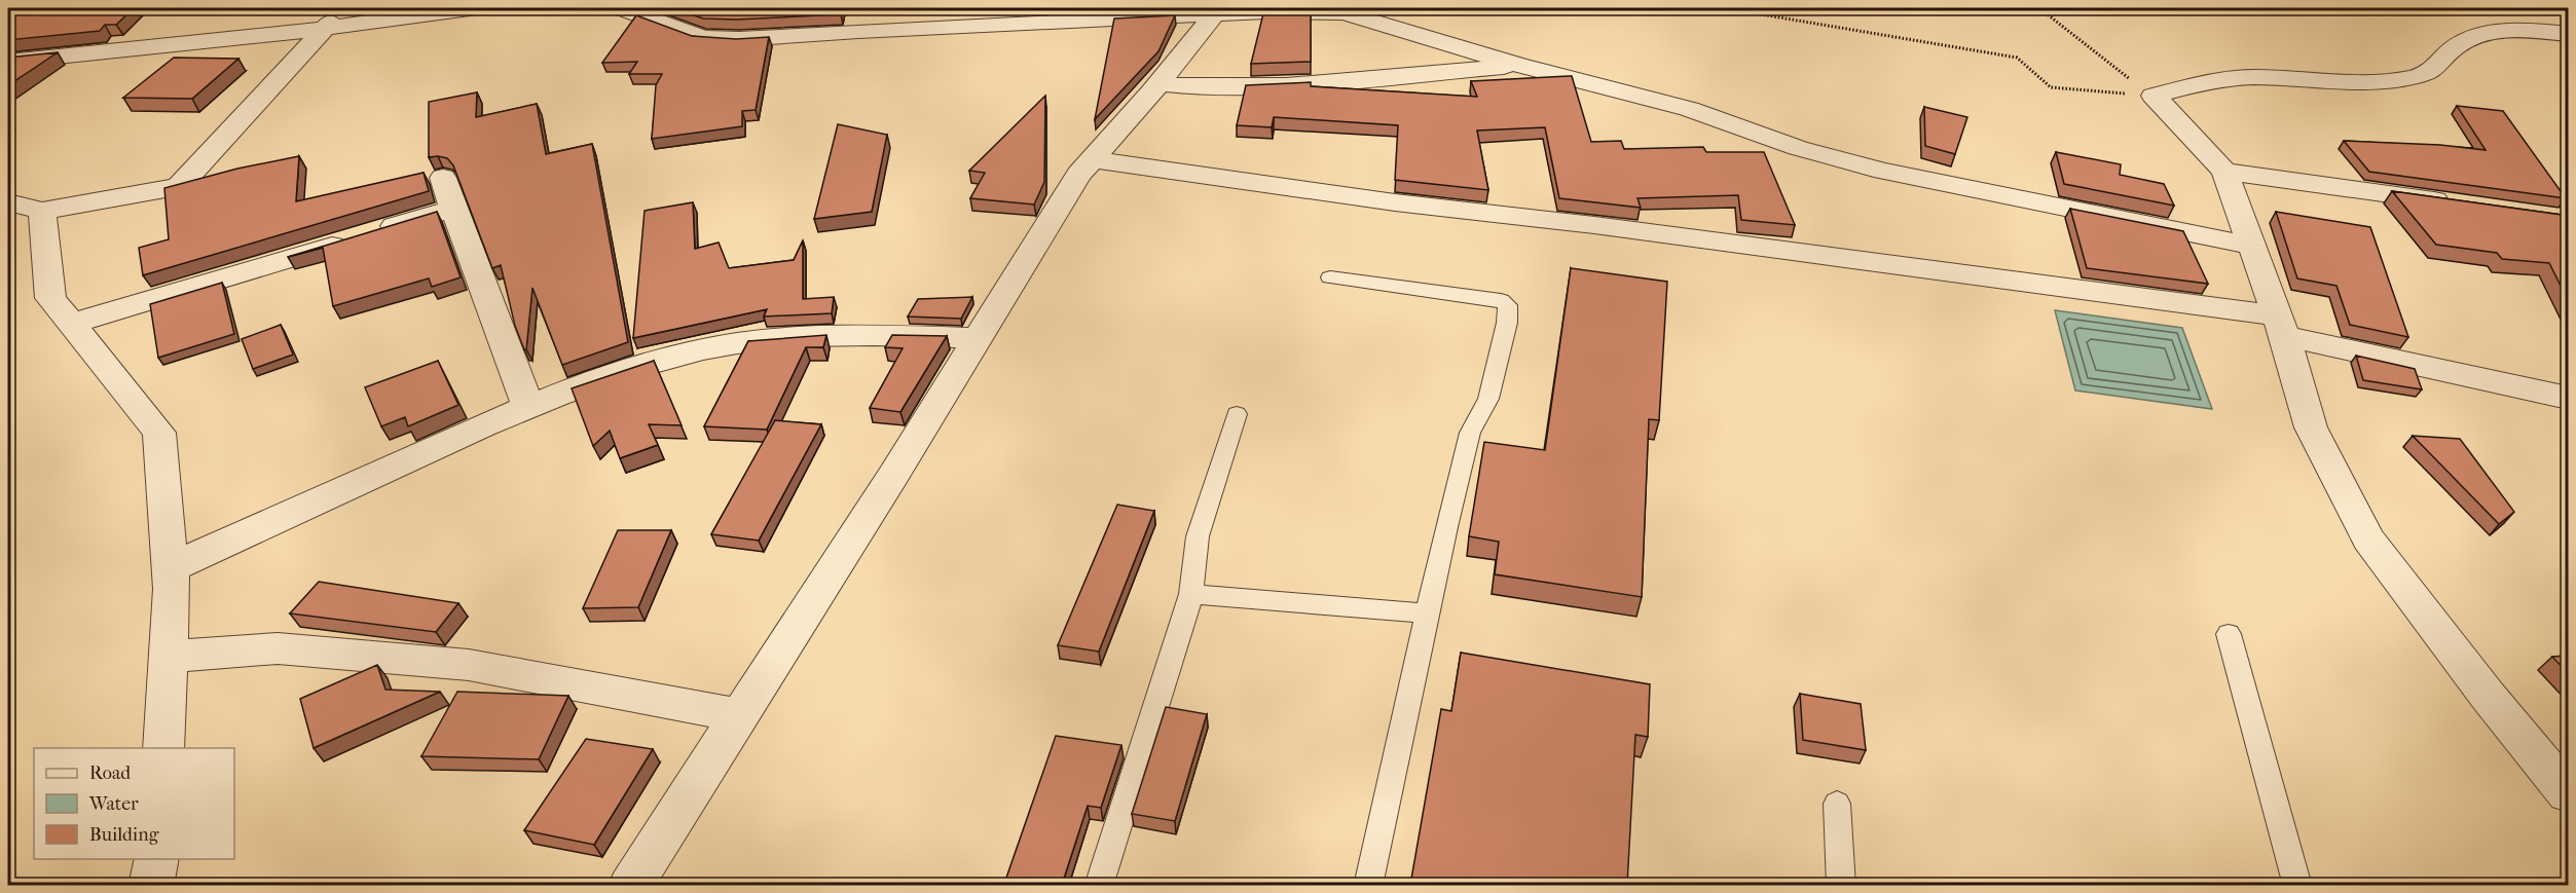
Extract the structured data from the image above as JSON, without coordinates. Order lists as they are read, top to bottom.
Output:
{
  "legend": ["Road", "Water", "Building"]
}
